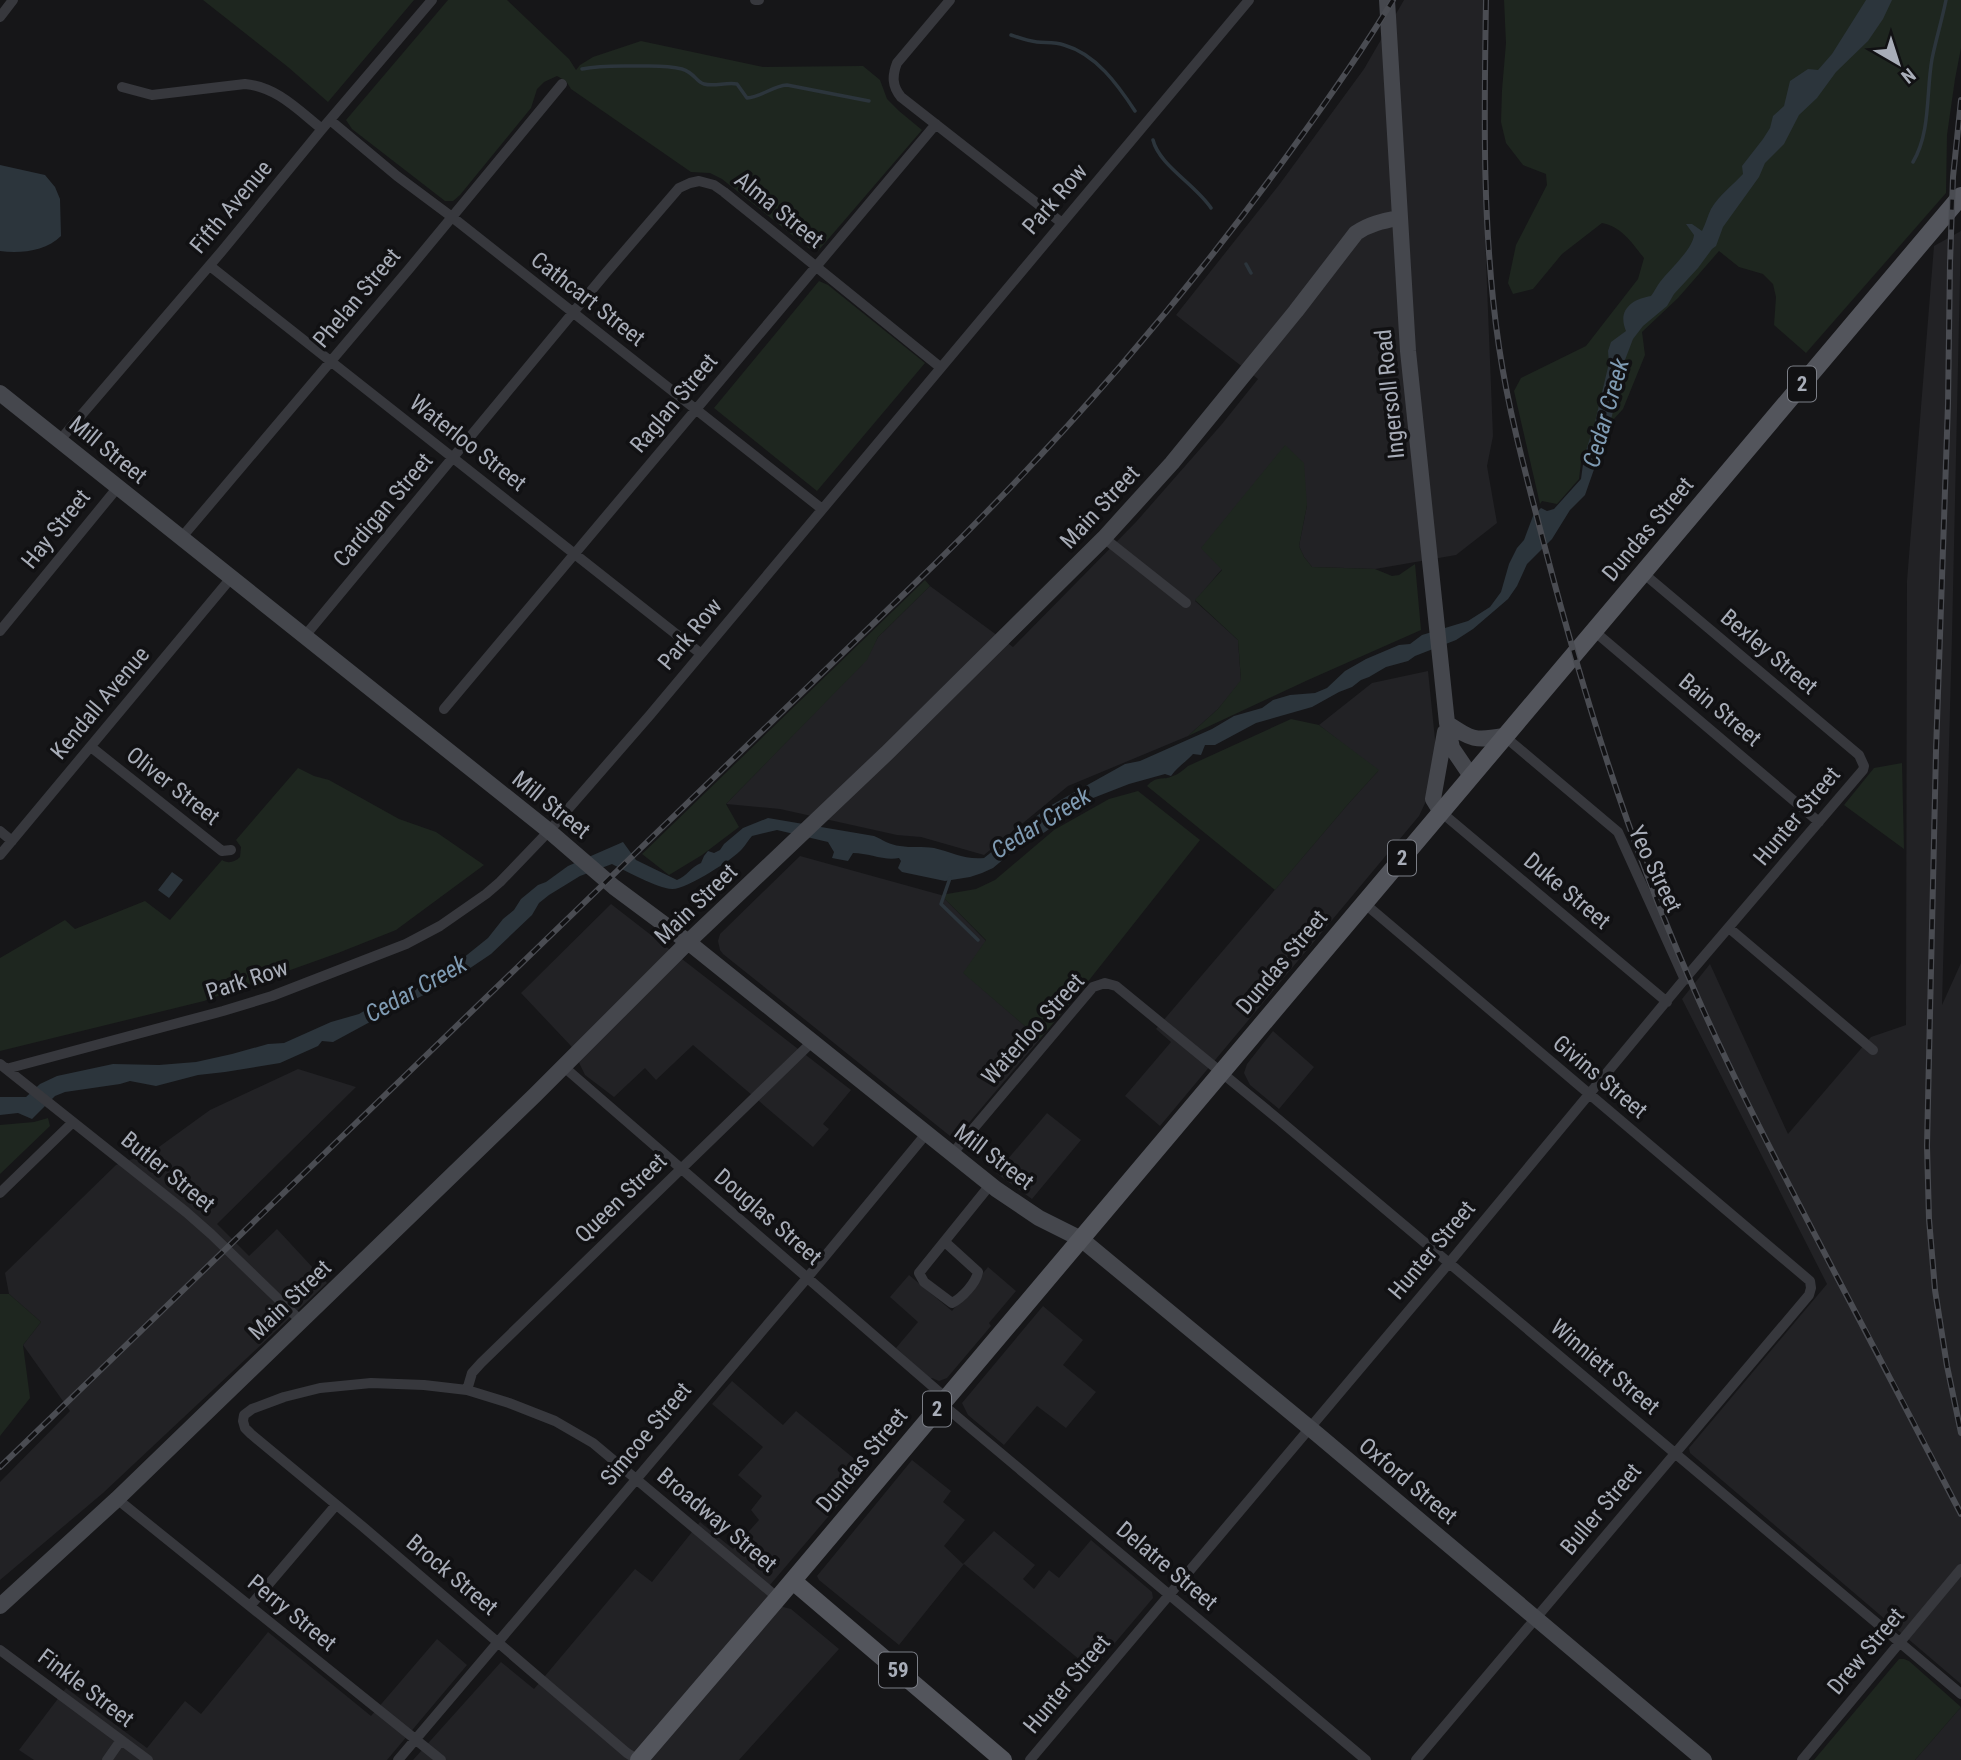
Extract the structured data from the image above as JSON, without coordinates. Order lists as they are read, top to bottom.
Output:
{
  "streets": {
    "main road": [
      "2",
      "Ingersoll Road",
      "Mill Street",
      "Main Street",
      "Dundas Street",
      "Oxford Street",
      "59"
    ],
    "street": [
      "Park Row",
      "Fifth Avenue",
      "Alma Street",
      "Phelan Street",
      "Cathcart Street",
      "Raglan Street",
      "Waterloo Street",
      "Cardigan Street",
      "Hay Street",
      "Bexley Street",
      "Kendall Avenue",
      "Bain Street",
      "Oliver Street",
      "Hunter Street",
      "Yeo Street",
      "Duke Street",
      "Givins Street",
      "Butler Street",
      "Queen Street",
      "Douglas Street",
      "Winniett Street",
      "Simcoe Street",
      "Buller Street",
      "Broadway Street",
      "Delatre Street",
      "Brock Street",
      "Perry Street",
      "Drew Street",
      "Finkle Street"
    ]
  },
  "crossings": [
    ["Park Row", "Alma Street"],
    ["Park Row", "Cathcart Street"],
    ["Park Row", "Waterloo Street"],
    ["Park Row", "Mill Street"],
    ["Park Row", "Butler Street"],
    ["Fifth Avenue", "Cathcart Street"],
    ["Fifth Avenue", "Waterloo Street"],
    ["Fifth Avenue", "Mill Street"],
    ["Alma Street", "Cathcart Street"],
    ["Alma Street", "Raglan Street"],
    ["Alma Street", "Cardigan Street"],
    ["Phelan Street", "Cathcart Street"],
    ["Phelan Street", "Waterloo Street"],
    ["Phelan Street", "Mill Street"],
    ["Cathcart Street", "Raglan Street"],
    ["Cathcart Street", "Cardigan Street"],
    ["Ingersoll Road", "Main Street"],
    ["Ingersoll Road", "Dundas Street"],
    ["Raglan Street", "Waterloo Street"],
    ["Waterloo Street", "Mill Street"],
    ["Waterloo Street", "Cardigan Street"],
    ["Waterloo Street", "Dundas Street"],
    ["Waterloo Street", "Winniett Street"],
    ["Mill Street", "Main Street"],
    ["Mill Street", "Cardigan Street"],
    ["Mill Street", "Hay Street"],
    ["Mill Street", "Dundas Street"],
    ["Mill Street", "Kendall Avenue"],
    ["Mill Street", "Queen Street"],
    ["Mill Street", "Simcoe Street"],
    ["Mill Street", "Oxford Street"],
    ["Main Street", "Butler Street"],
    ["Main Street", "Douglas Street"],
    ["Main Street", "Perry Street"],
    ["Dundas Street", "Bexley Street"],
    ["Dundas Street", "Bain Street"],
    ["Dundas Street", "Yeo Street"],
    ["Dundas Street", "Duke Street"],
    ["Dundas Street", "Givins Street"],
    ["Dundas Street", "Douglas Street"],
    ["Dundas Street", "Winniett Street"],
    ["Dundas Street", "Oxford Street"],
    ["Dundas Street", "Broadway Street"],
    ["Dundas Street", "Delatre Street"],
    ["Dundas Street", "Brock Street"],
    ["Dundas Street", "59"],
    ["Bexley Street", "Hunter Street"],
    ["Kendall Avenue", "Oliver Street"],
    ["Bain Street", "Hunter Street"],
    ["Hunter Street", "Yeo Street"],
    ["Hunter Street", "Duke Street"],
    ["Hunter Street", "Givins Street"],
    ["Hunter Street", "Winniett Street"],
    ["Hunter Street", "Oxford Street"],
    ["Hunter Street", "Delatre Street"],
    ["Givins Street", "Buller Street"],
    ["Queen Street", "Douglas Street"],
    ["Queen Street", "Broadway Street"],
    ["Douglas Street", "Simcoe Street"],
    ["Douglas Street", "Delatre Street"],
    ["Winniett Street", "Buller Street"],
    ["Winniett Street", "Drew Street"],
    ["Simcoe Street", "Broadway Street"],
    ["Simcoe Street", "Brock Street"],
    ["Simcoe Street", "Perry Street"],
    ["Oxford Street", "Buller Street"],
    ["Broadway Street", "Brock Street"]
  ],
  "water": ["Cedar Creek"],
  "north": "bottom right"
}
